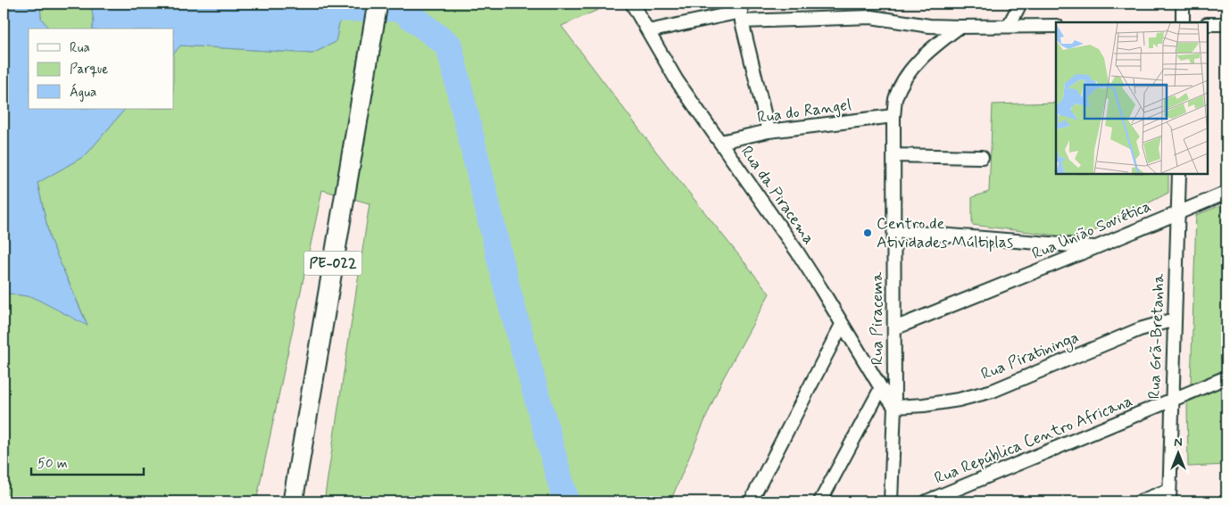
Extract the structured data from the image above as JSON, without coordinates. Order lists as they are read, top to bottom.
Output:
{
  "streets": {
    "main road": ["PE-022"],
    "street": [
      "Rua do Rangel",
      "Rua da Piracema",
      "Rua União Soviética",
      "Rua Piracema",
      "Rua Grã-Bretanha",
      "Rua Piratininga",
      "Rua República Centro Africana"
    ]
  },
  "crossings": [
    ["Rua do Rangel", "Rua da Piracema"],
    ["Rua do Rangel", "Rua Piracema"],
    ["Rua da Piracema", "Rua Piracema"],
    ["Rua da Piracema", "Rua Piratininga"],
    ["Rua União Soviética", "Rua Piracema"],
    ["Rua União Soviética", "Rua Grã-Bretanha"],
    ["Rua Piracema", "Rua Piratininga"],
    ["Rua Grã-Bretanha", "Rua Piratininga"],
    ["Rua Grã-Bretanha", "Rua República Centro Africana"]
  ],
  "places": ["Centro de Atividades Múltiplas"],
  "legend": ["Rua", "Parque", "Água"],
  "scale_bar": "50 m",
  "north": "top"
}
